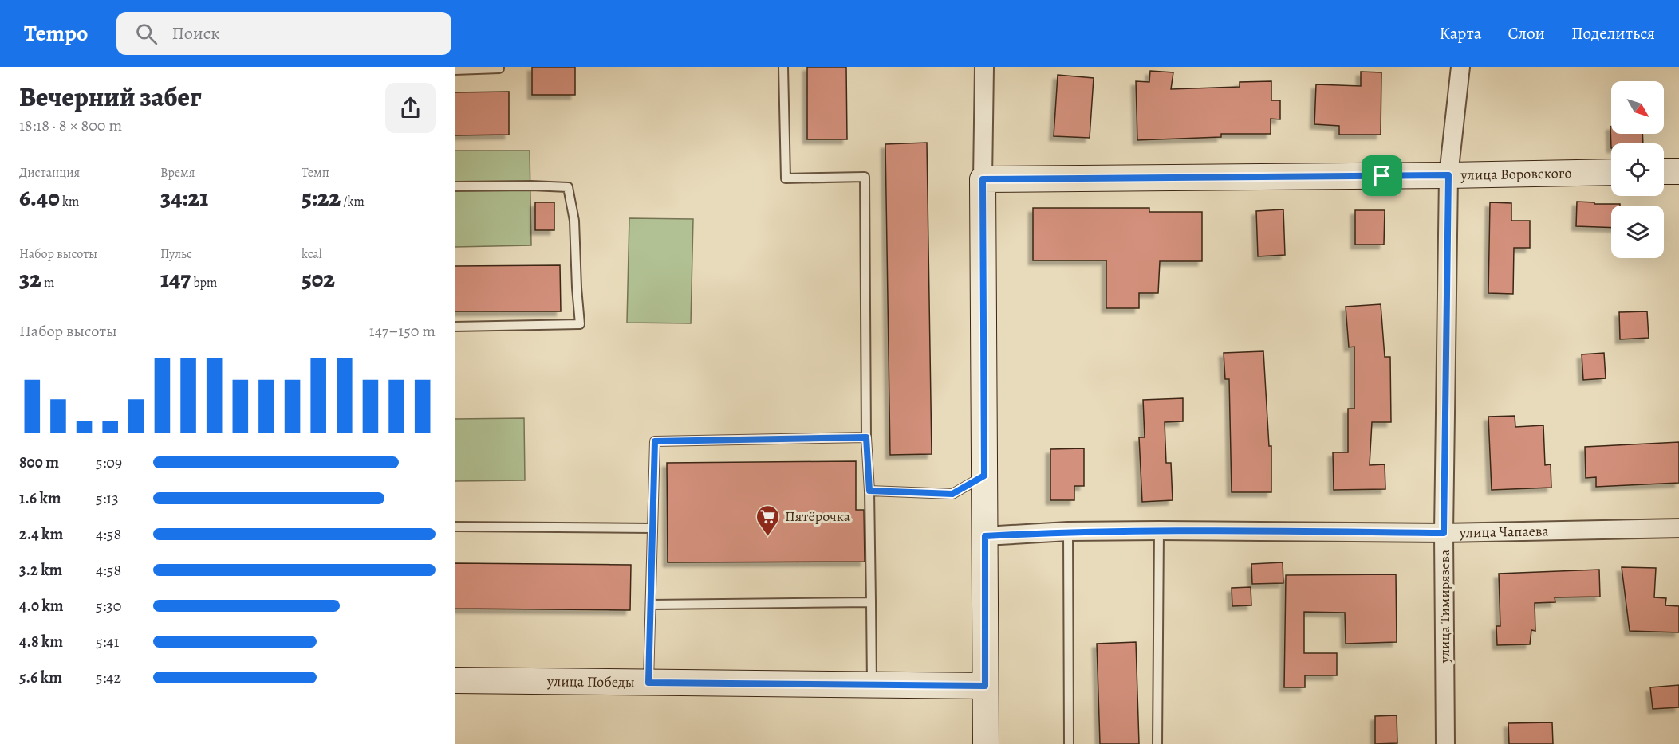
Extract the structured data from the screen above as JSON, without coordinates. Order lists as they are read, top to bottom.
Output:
{
  "streets": {
    "street": [
      "улица Воровского",
      "улица Чапаева",
      "улица Тимирязева",
      "улица Победы"
    ]
  },
  "crossings": [
    ["улица Воровского", "улица Тимирязева"],
    ["улица Чапаева", "улица Тимирязева"]
  ],
  "places": {
    "supermarket": ["Пятёрочка"]
  },
  "north": "bottom right",
  "page": {
    "header": "Tempo",
    "search": "Поиск",
    "nav": ["Карта", "Слои", "Поделиться"],
    "heading": ["Вечерний забег", "18:18 · 8 × 800 m"],
    "stats": [
      ["Дистанция", "6.40 km"],
      ["Время", "34:21"],
      ["Темп", "5:22 /km"],
      ["Набор высоты", "32 m"],
      ["Пульс", "147 bpm"],
      ["kcal", "502"]
    ],
    "chart": ["Набор высоты", "147–150 m"],
    "list": [
      {
        "name": "800 m",
        "note": "5:09"
      },
      {
        "name": "1.6 km",
        "note": "5:13"
      },
      {
        "name": "2.4 km",
        "note": "4:58"
      },
      {
        "name": "3.2 km",
        "note": "4:58"
      },
      {
        "name": "4.0 km",
        "note": "5:30"
      },
      {
        "name": "4.8 km",
        "note": "5:41"
      },
      {
        "name": "5.6 km",
        "note": "5:42"
      }
    ]
  }
}
